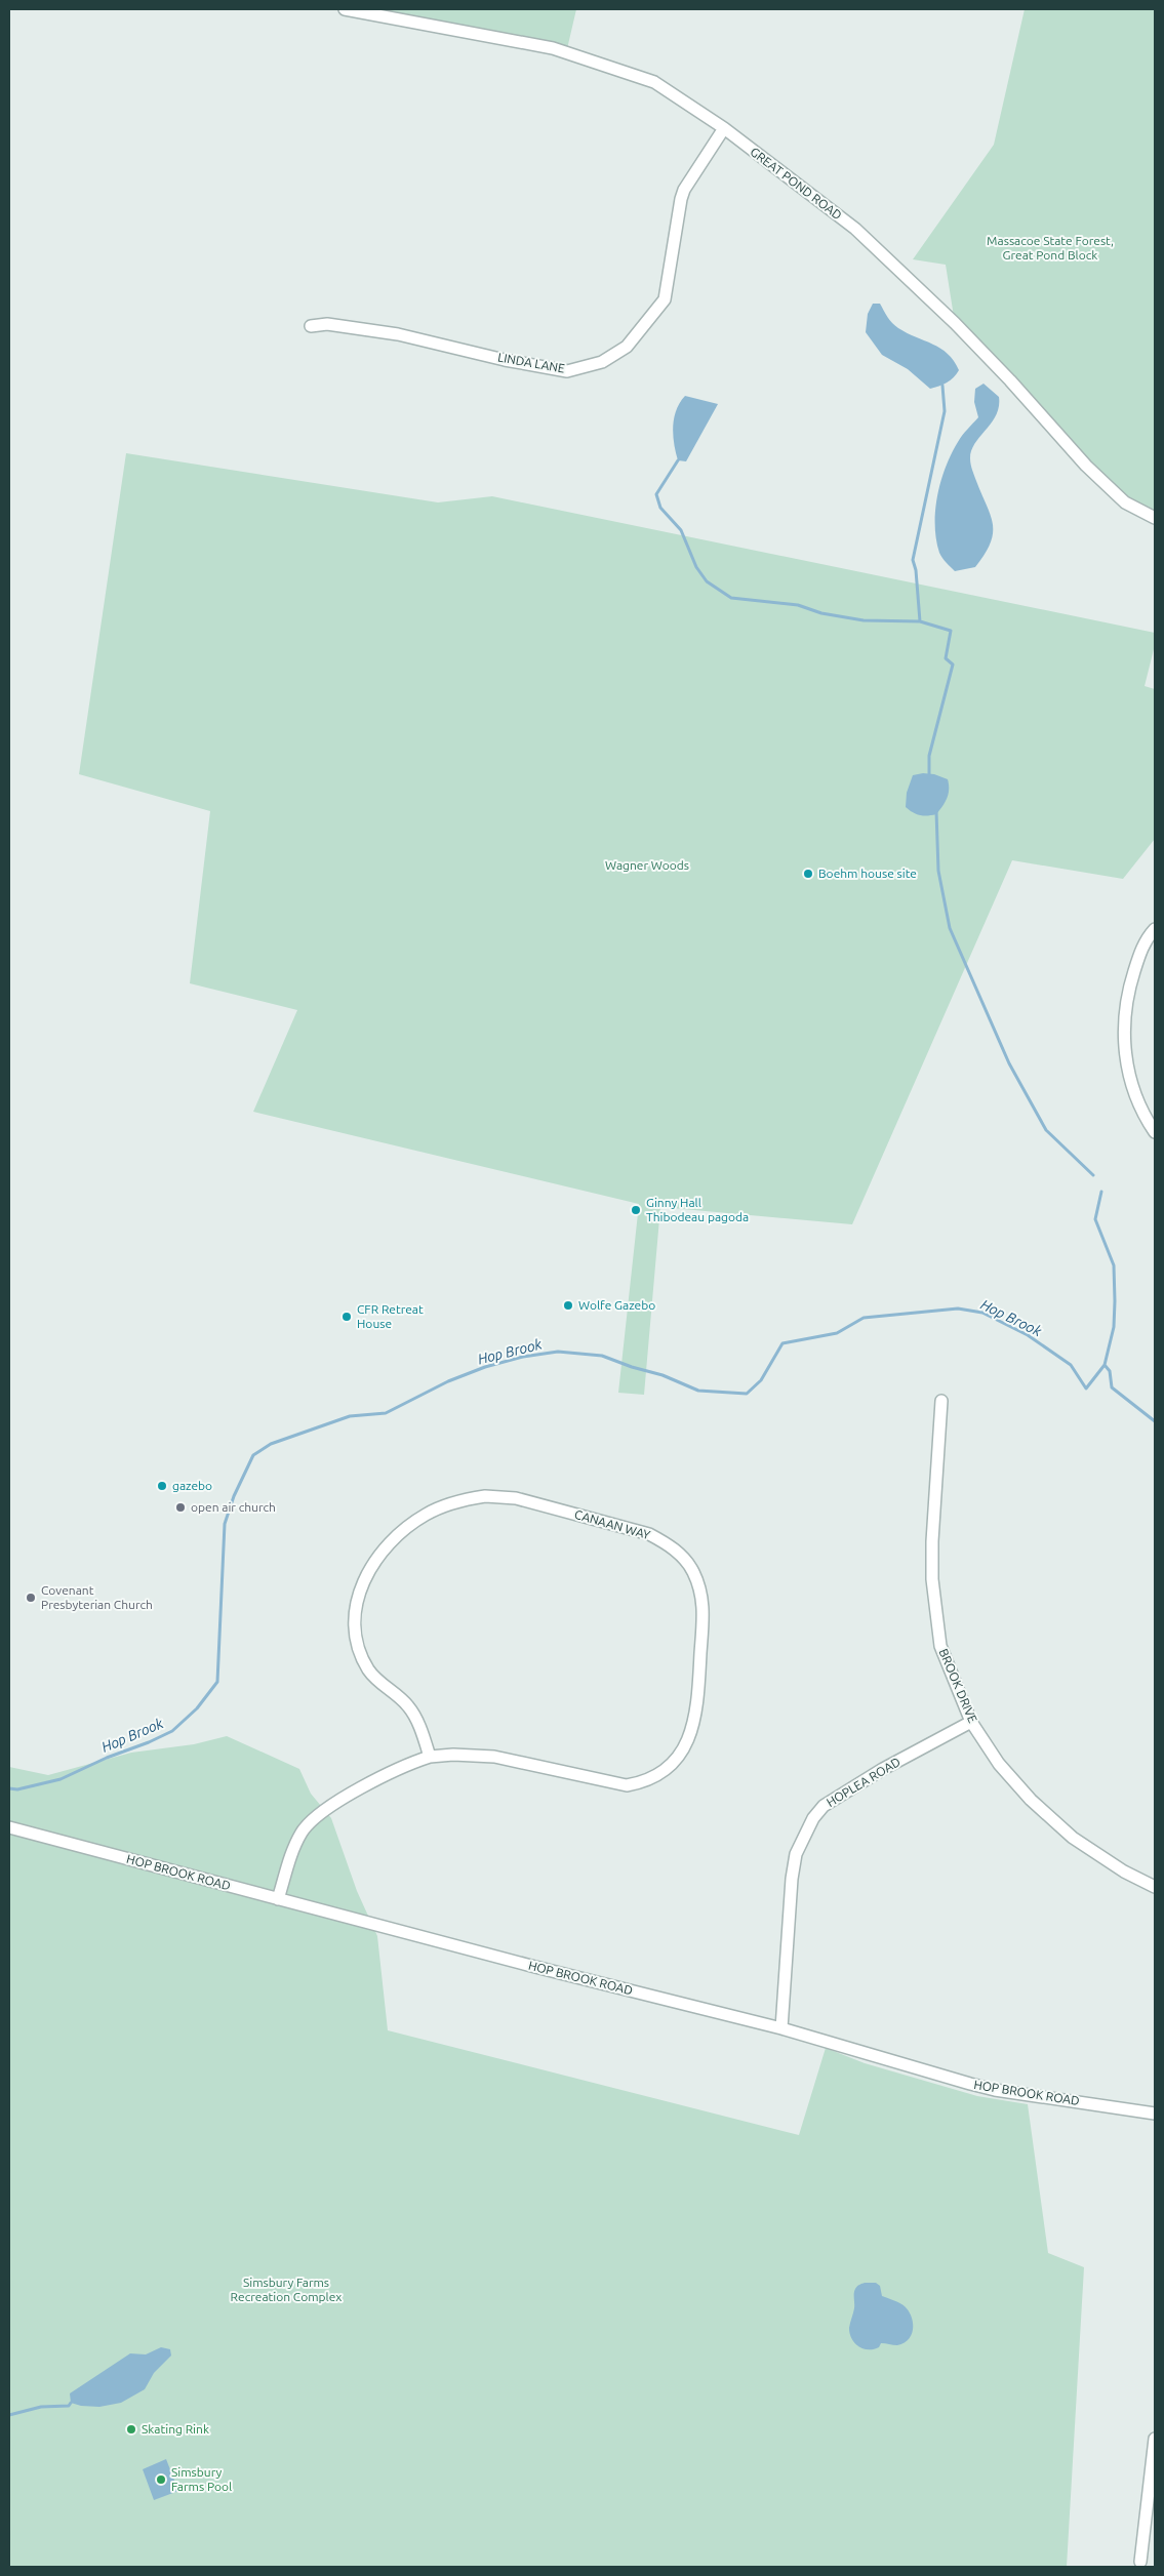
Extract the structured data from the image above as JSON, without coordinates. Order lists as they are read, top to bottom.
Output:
{
  "streets": {
    "street": [
      "GREAT POND ROAD",
      "LINDA LANE",
      "CANAAN WAY",
      "BROOK DRIVE",
      "HOPLEA ROAD",
      "HOP BROOK ROAD"
    ]
  },
  "crossings": [
    ["GREAT POND ROAD", "LINDA LANE"],
    ["CANAAN WAY", "HOP BROOK ROAD"],
    ["BROOK DRIVE", "HOPLEA ROAD"],
    ["HOPLEA ROAD", "HOP BROOK ROAD"]
  ],
  "water": ["Hop Brook"],
  "parks": ["Massacoe State Forest, Great Pond Block", "Wagner Woods", "Simsbury Farms Recreation Complex"],
  "places": [
    "Boehm house site",
    "Ginny Hall Thibodeau pagoda",
    "Wolfe Gazebo",
    "CFR Retreat House",
    "gazebo",
    "open air church",
    "Covenant Presbyterian Church",
    "Skating Rink",
    "Simsbury Farms Pool"
  ]
}
